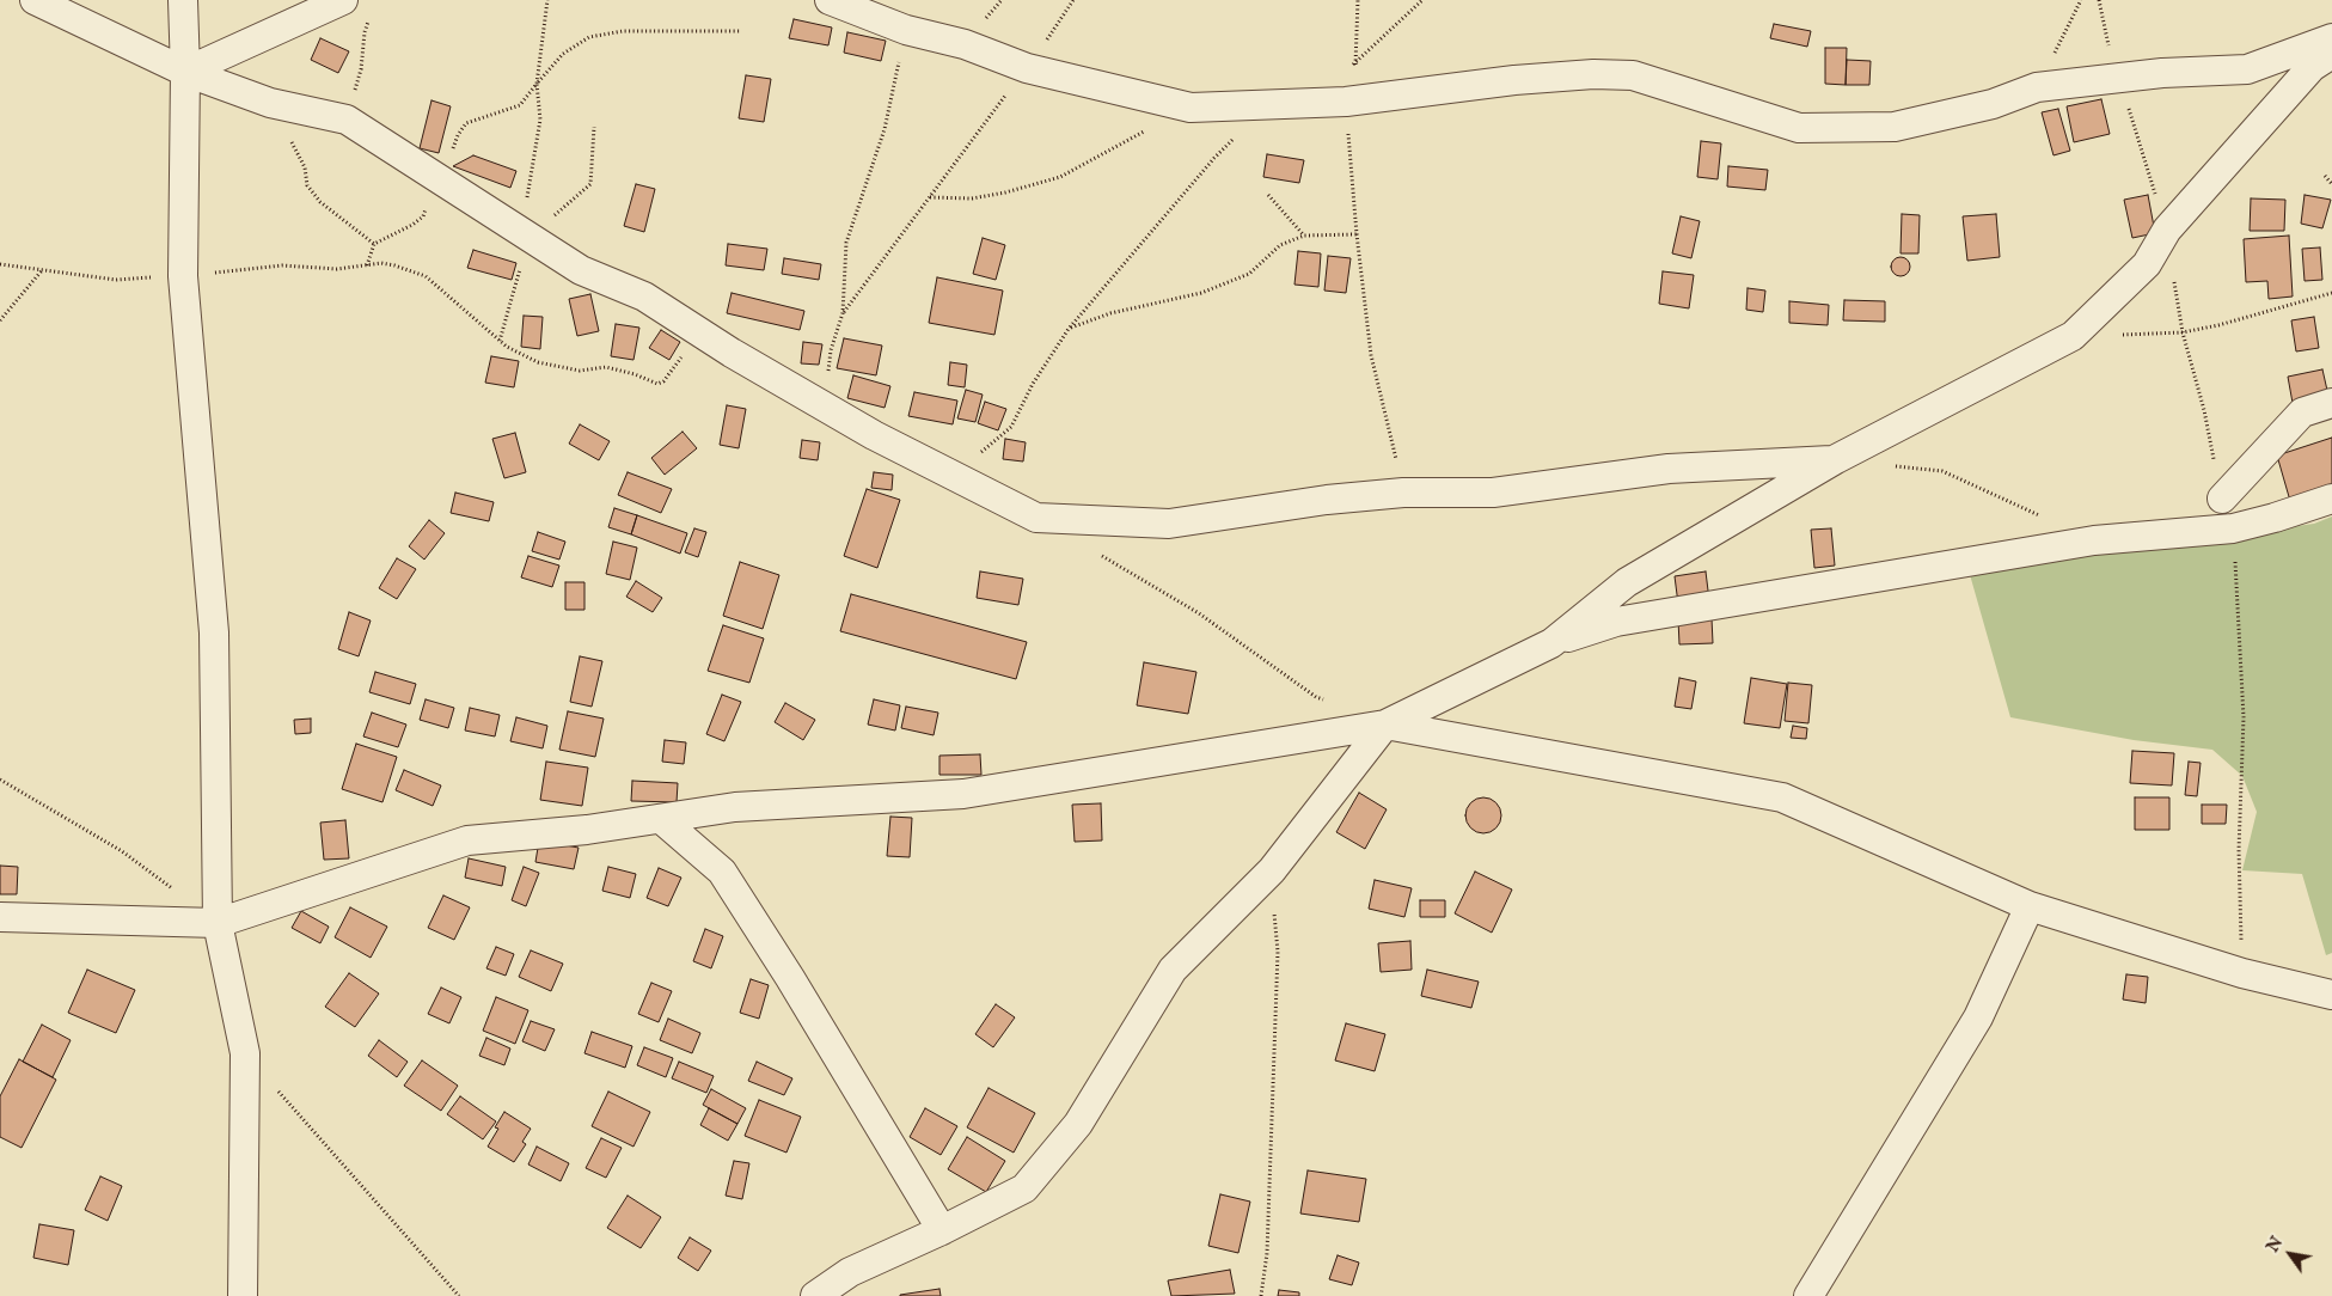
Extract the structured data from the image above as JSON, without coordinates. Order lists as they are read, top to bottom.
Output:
{
  "north": "top left"
}
